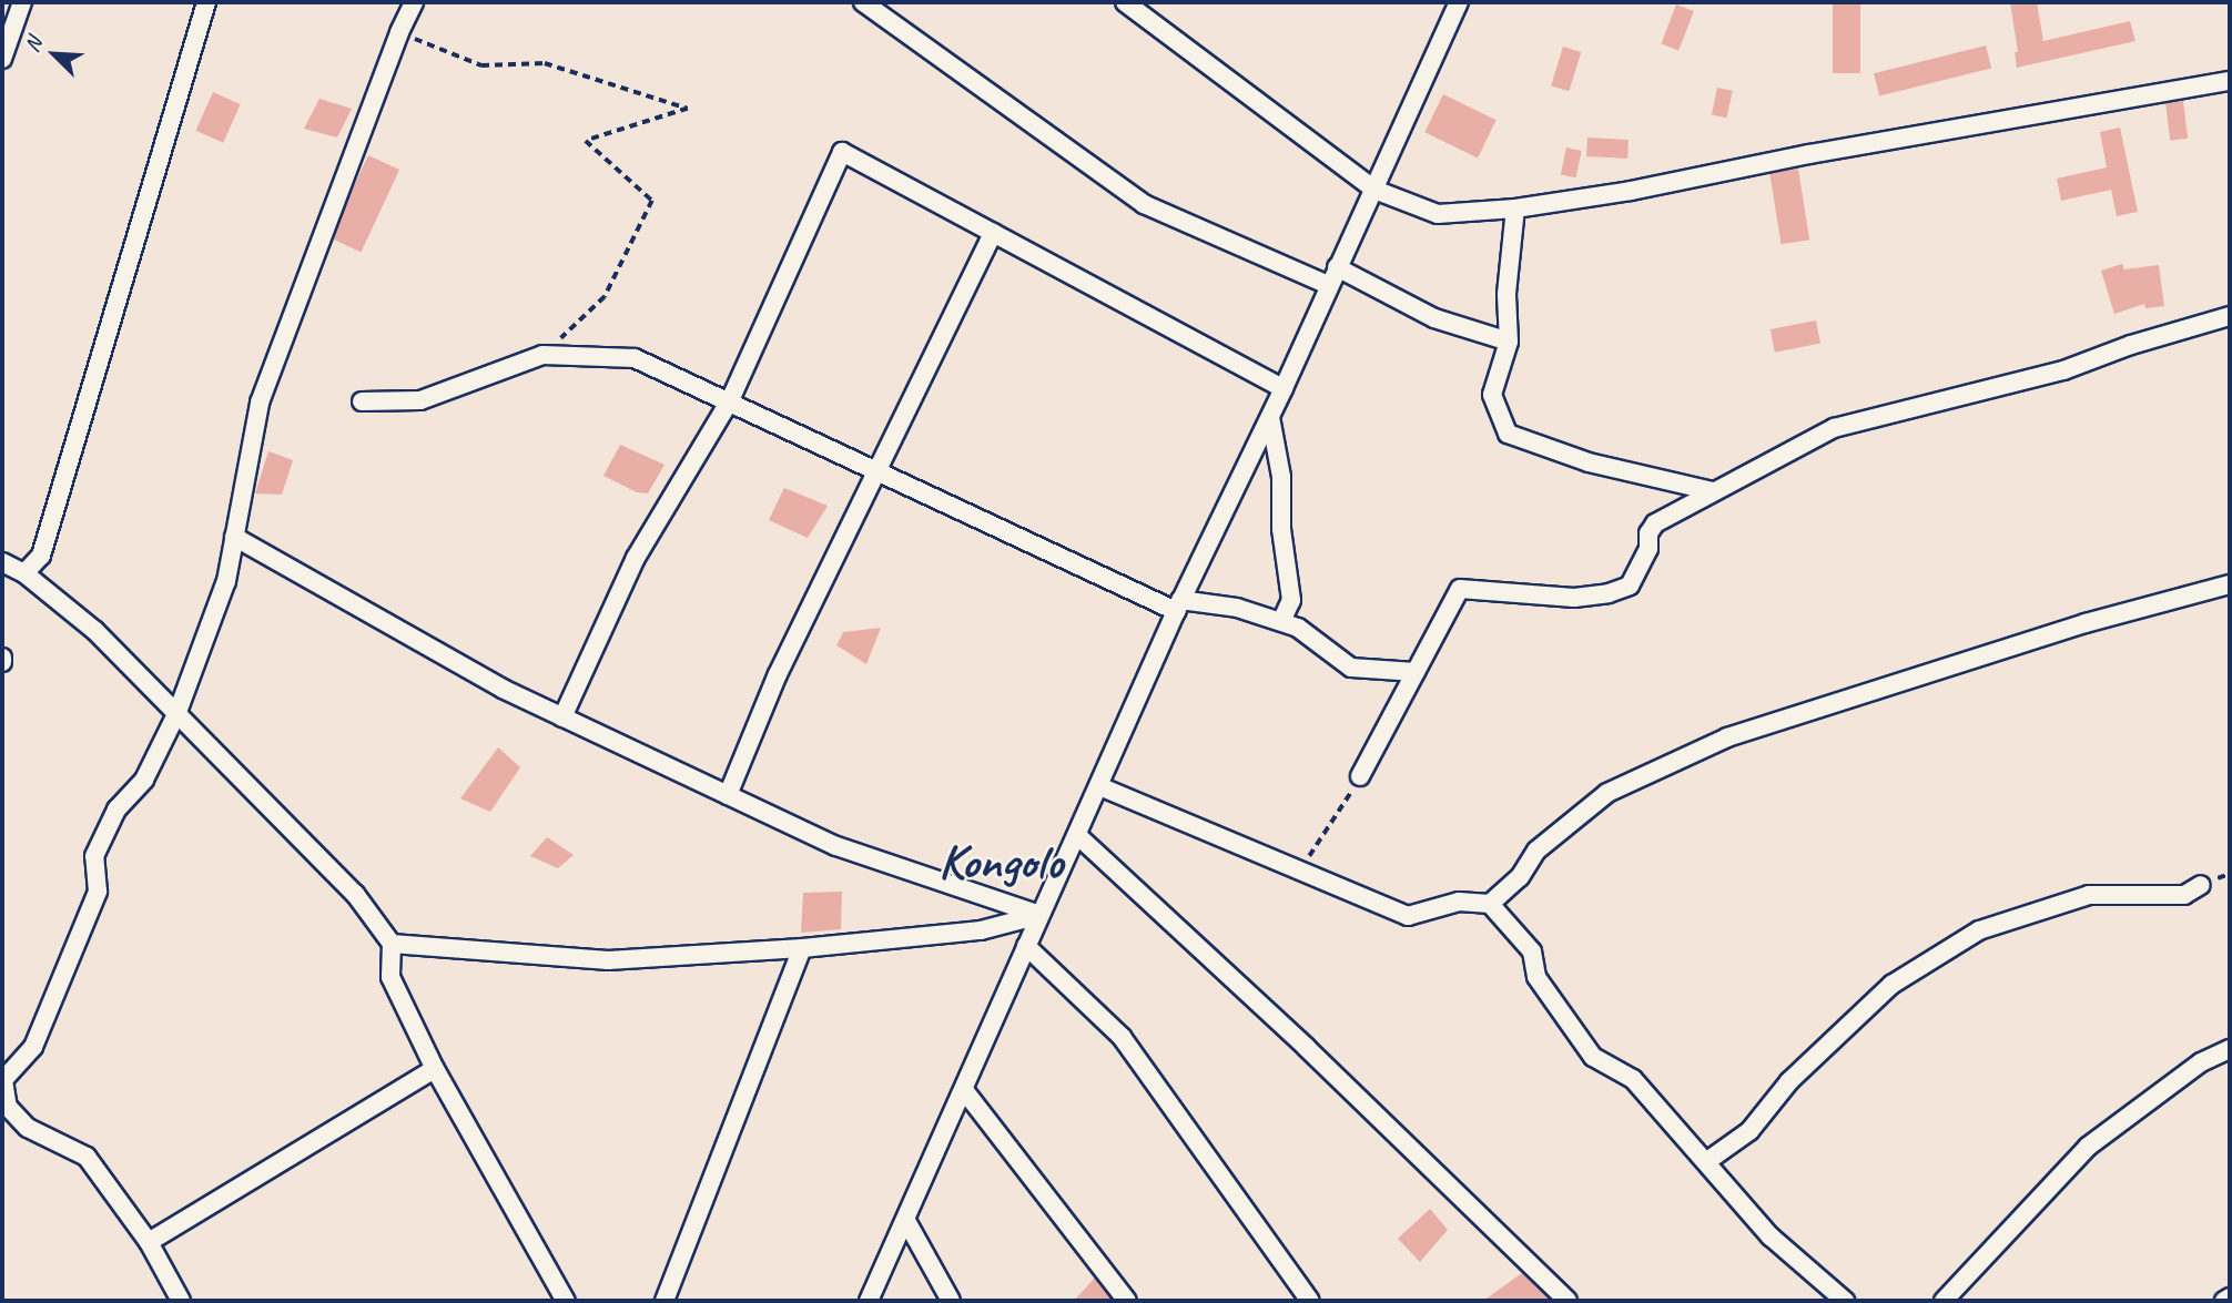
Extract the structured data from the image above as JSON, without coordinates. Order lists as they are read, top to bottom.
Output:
{
  "districts": ["Kongolo"],
  "north": "top left"
}
